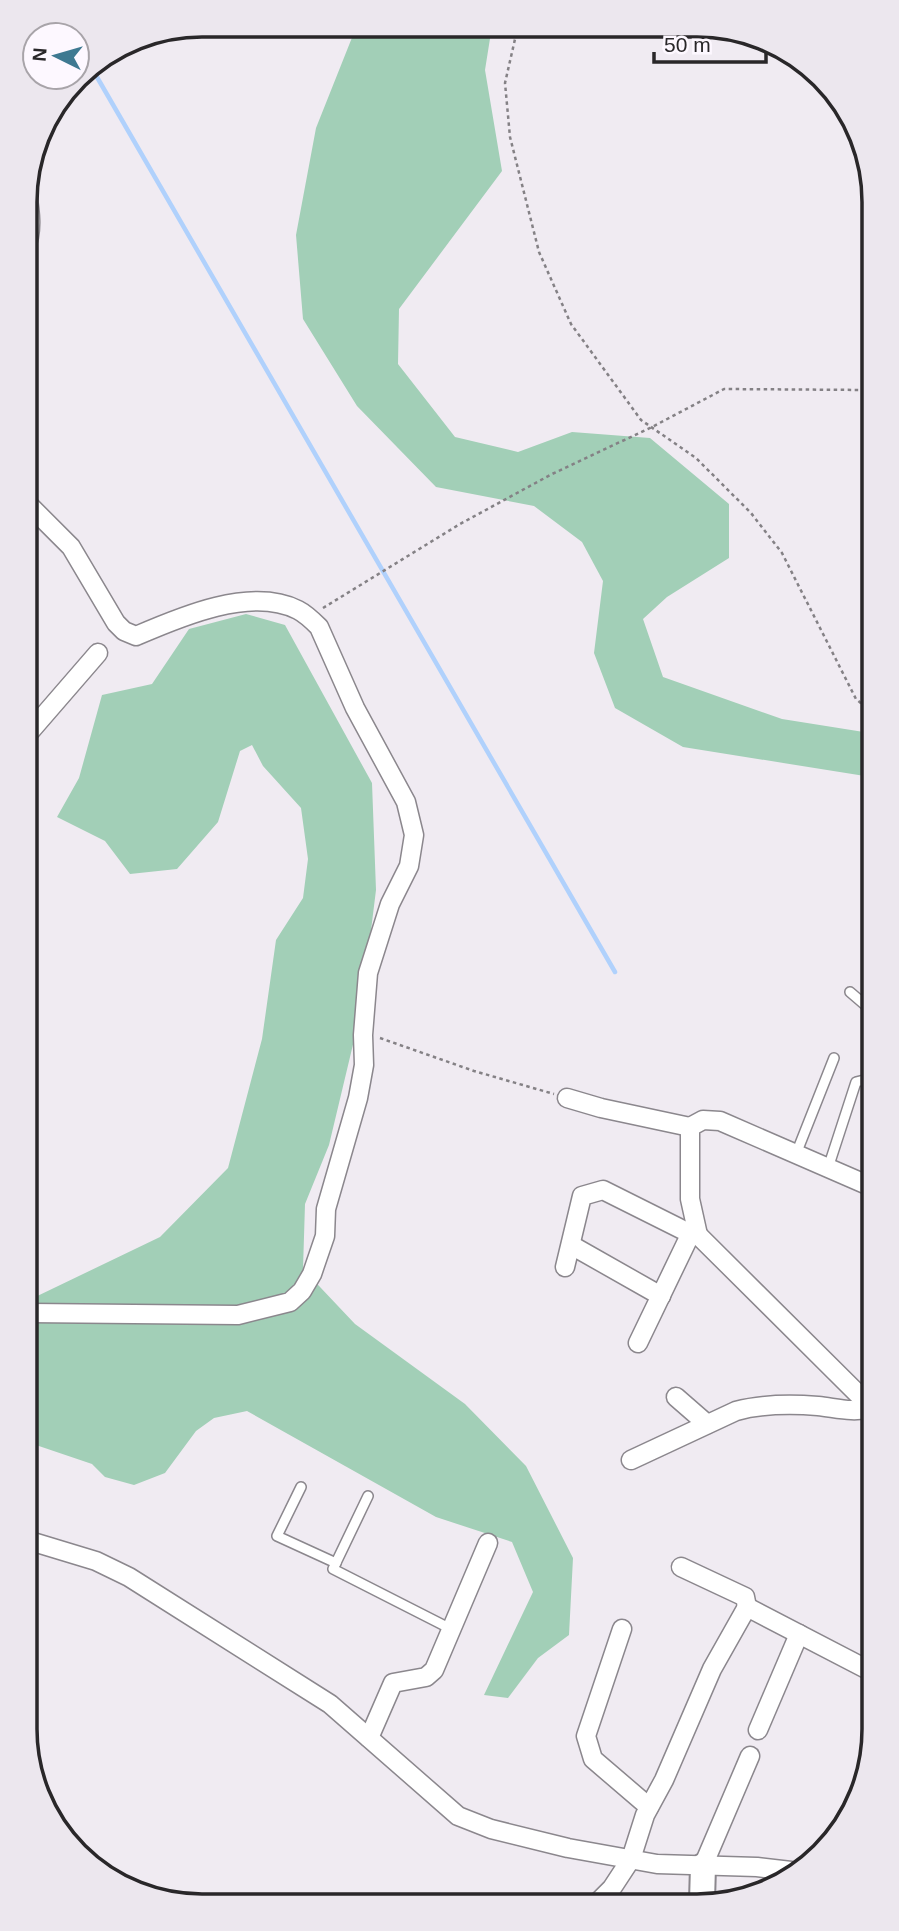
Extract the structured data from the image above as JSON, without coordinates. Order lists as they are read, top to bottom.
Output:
{
  "scale_bar": "50 m",
  "north": "left"
}
